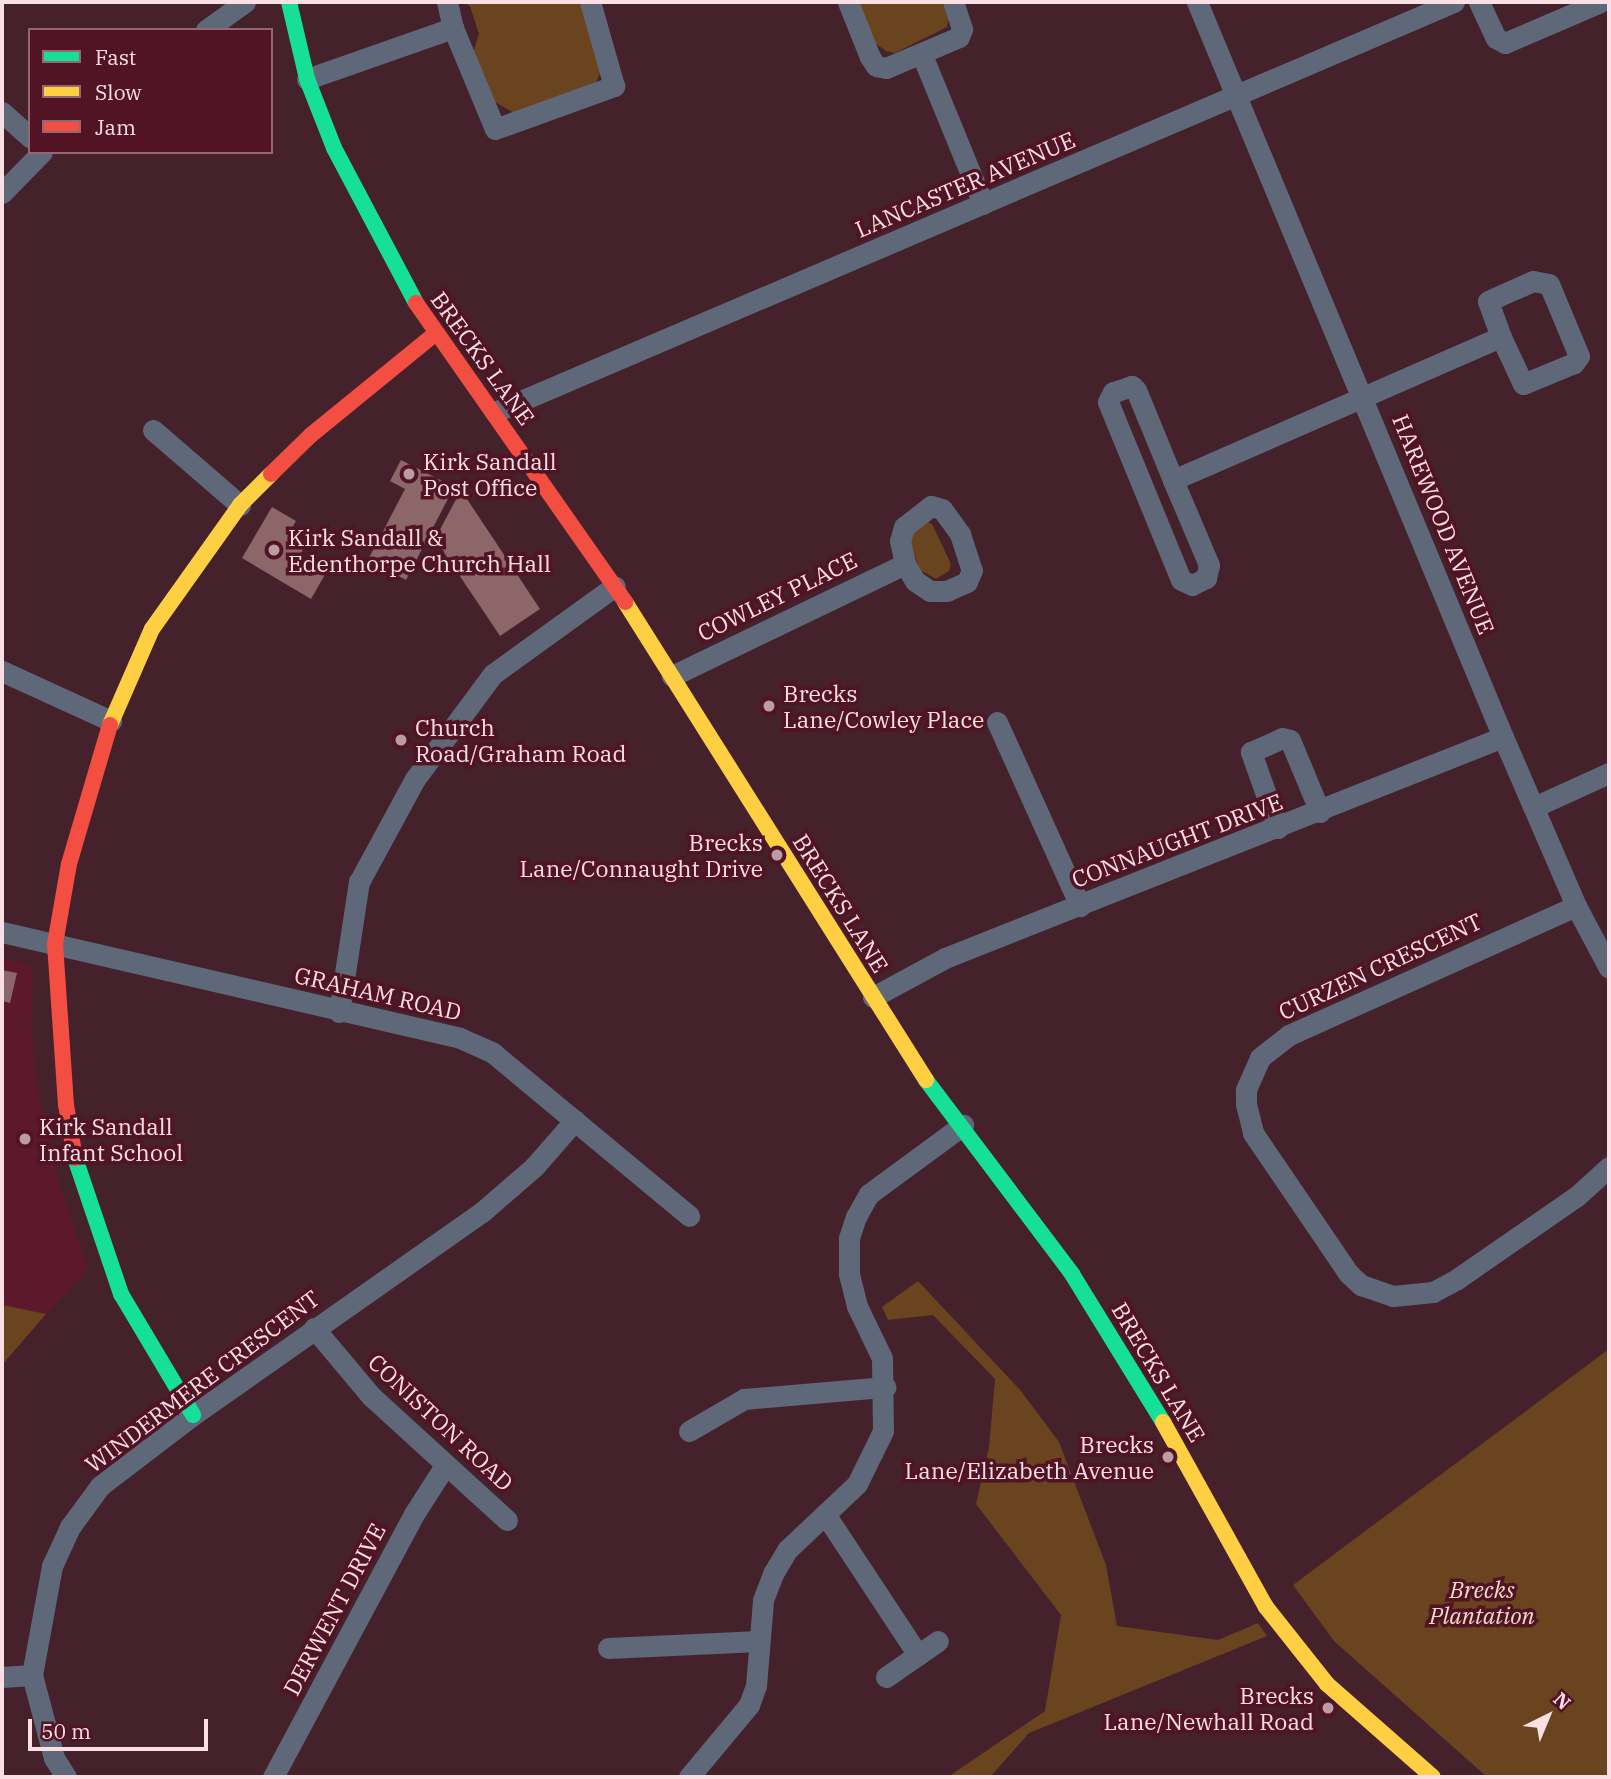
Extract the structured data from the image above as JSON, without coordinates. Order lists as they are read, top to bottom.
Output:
{
  "streets": {
    "street": [
      "LANCASTER AVENUE",
      "BRECKS LANE",
      "HAREWOOD AVENUE",
      "COWLEY PLACE",
      "CONNAUGHT DRIVE",
      "CURZEN CRESCENT",
      "GRAHAM ROAD",
      "WINDERMERE CRESCENT",
      "CONISTON ROAD",
      "DERWENT DRIVE"
    ]
  },
  "crossings": [
    ["LANCASTER AVENUE", "BRECKS LANE"],
    ["LANCASTER AVENUE", "HAREWOOD AVENUE"],
    ["BRECKS LANE", "COWLEY PLACE"],
    ["BRECKS LANE", "CONNAUGHT DRIVE"],
    ["HAREWOOD AVENUE", "CONNAUGHT DRIVE"],
    ["HAREWOOD AVENUE", "CURZEN CRESCENT"],
    ["GRAHAM ROAD", "WINDERMERE CRESCENT"],
    ["WINDERMERE CRESCENT", "CONISTON ROAD"],
    ["CONISTON ROAD", "DERWENT DRIVE"]
  ],
  "parks": ["Brecks Plantation"],
  "places": [
    "Kirk Sandall Post Office",
    "Kirk Sandall & Edenthorpe Church Hall",
    "Brecks Lane/Cowley Place",
    "Church Road/Graham Road",
    "Brecks Lane/Connaught Drive",
    "Kirk Sandall Infant School",
    "Brecks Lane/Elizabeth Avenue",
    "Brecks Lane/Newhall Road"
  ],
  "legend": ["Fast", "Slow", "Jam"],
  "scale_bar": "50 m",
  "north": "top right"
}
